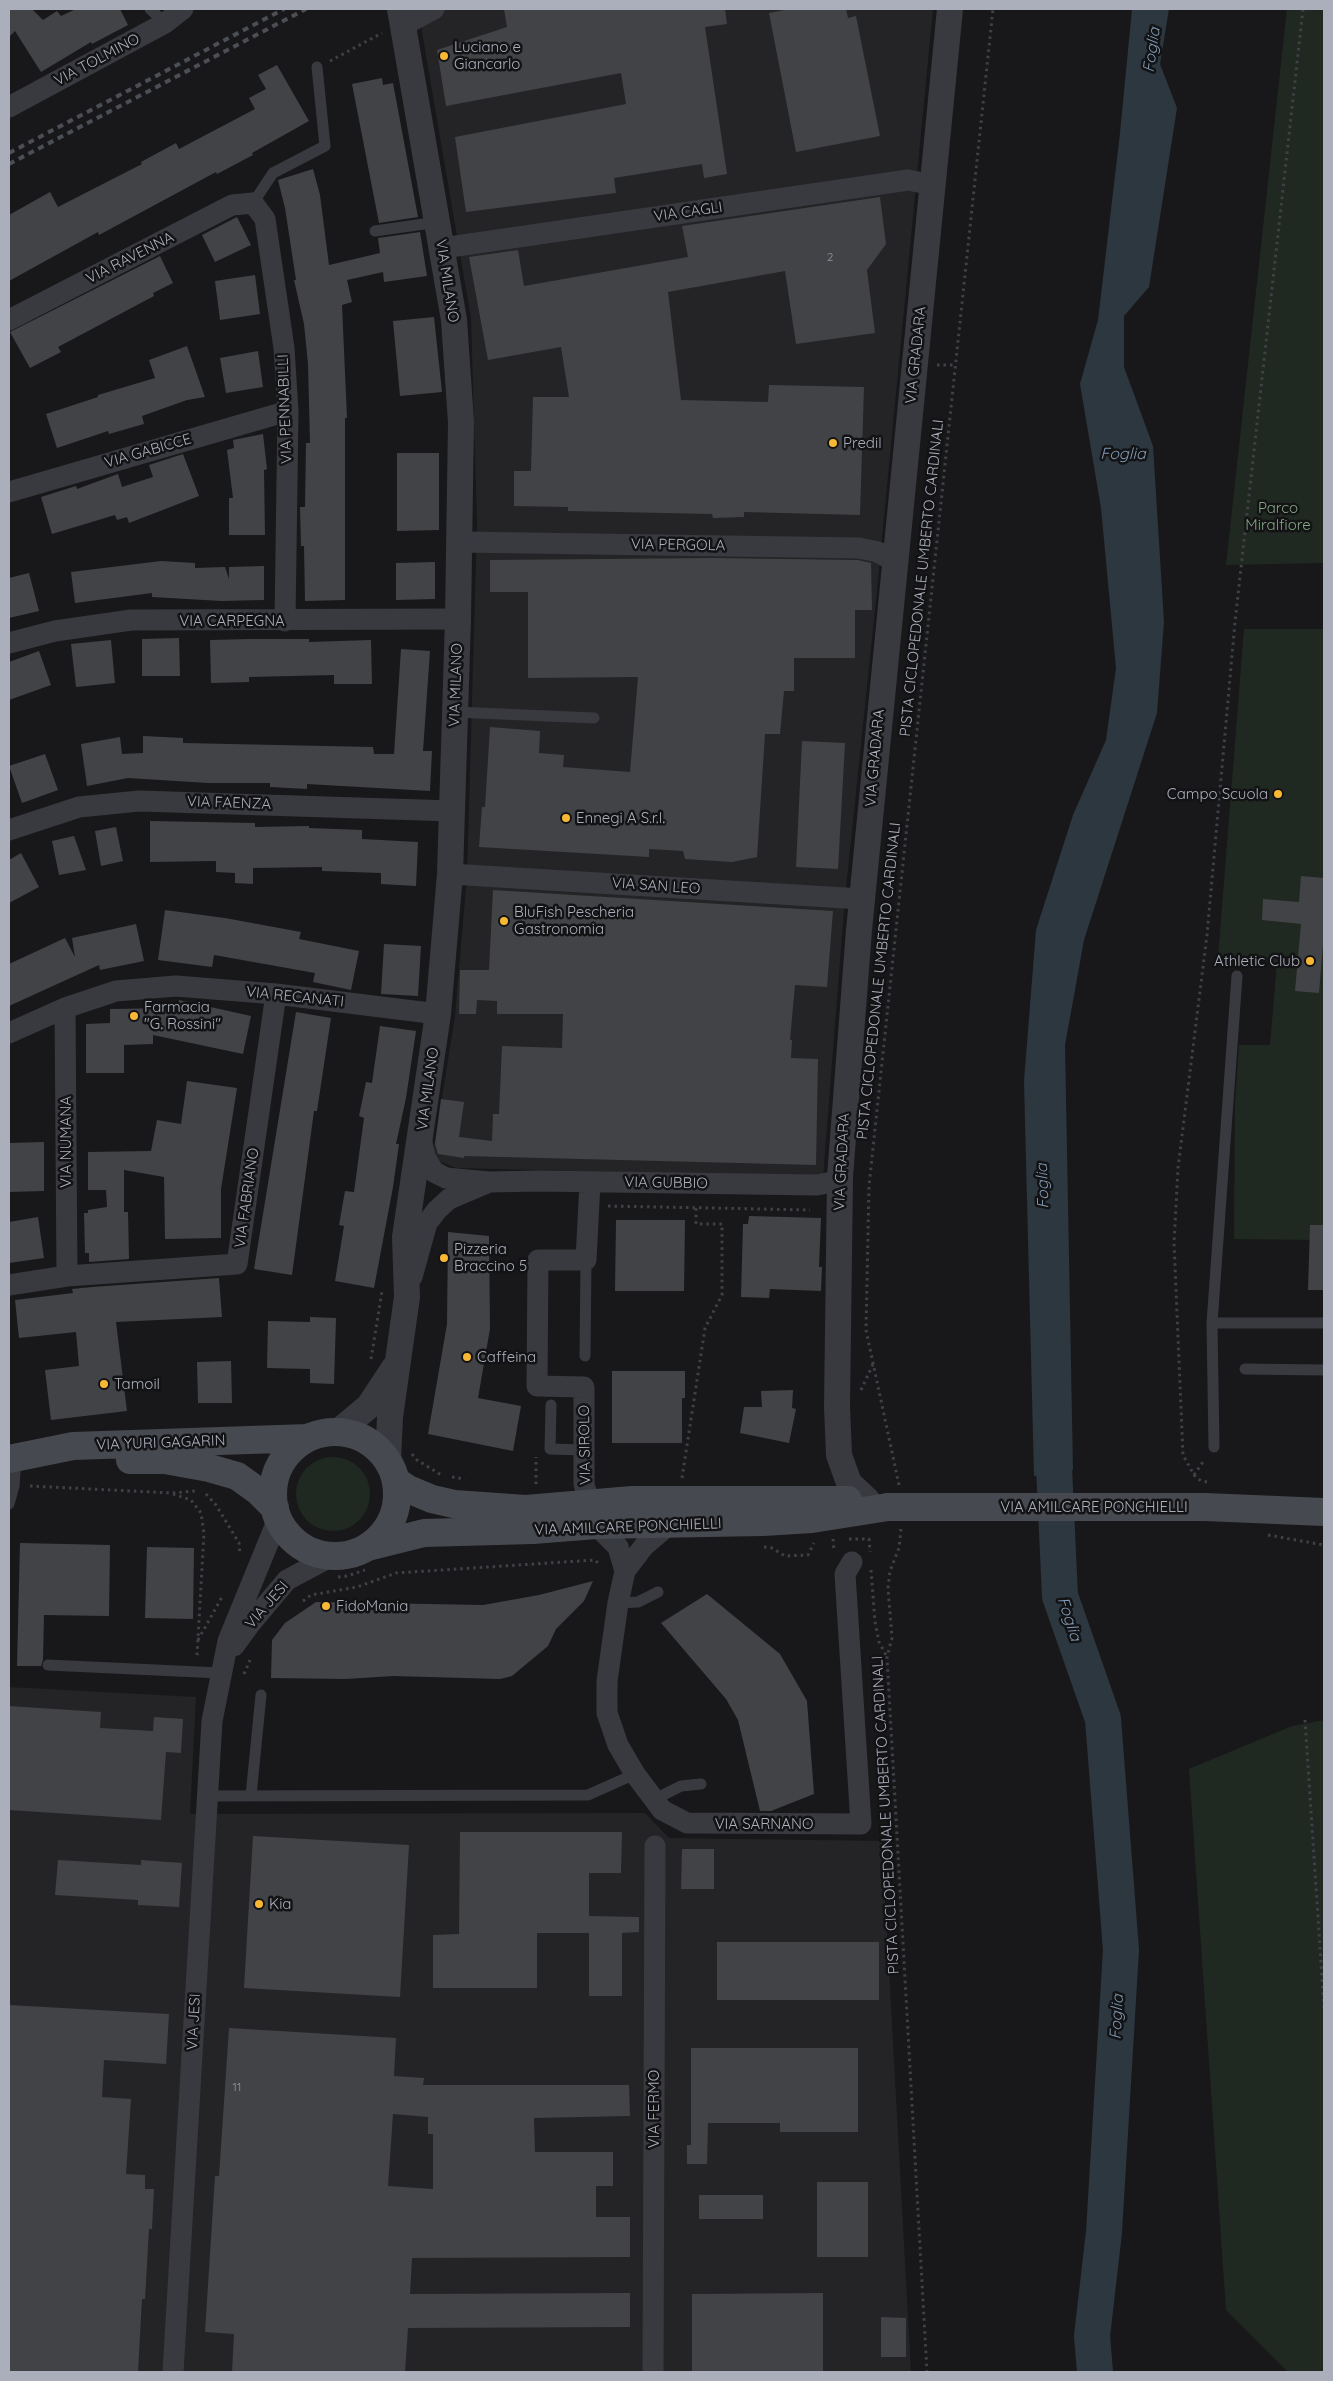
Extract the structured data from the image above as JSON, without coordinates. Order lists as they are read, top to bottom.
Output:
{
  "streets": {
    "main road": ["VIA YURI GAGARIN", "VIA AMILCARE PONCHIELLI"],
    "street": [
      "VIA TOLMINO",
      "VIA CAGLI",
      "VIA RAVENNA",
      "VIA MILANO",
      "VIA GRADARA",
      "VIA PENNABILLI",
      "VIA GABICCE",
      "VIA PERGOLA",
      "VIA CARPEGNA",
      "VIA FAENZA",
      "VIA SAN LEO",
      "VIA RECANATI",
      "VIA NUMANA",
      "VIA GUBBIO",
      "VIA FABRIANO",
      "VIA SIROLO",
      "VIA JESI",
      "VIA SARNANO",
      "VIA FERMO"
    ],
    "path": ["PISTA CICLOPEDONALE UMBERTO CARDINALI"]
  },
  "crossings": [
    ["VIA CAGLI", "VIA MILANO"],
    ["VIA CAGLI", "VIA GRADARA"],
    ["VIA RAVENNA", "VIA PENNABILLI"],
    ["VIA MILANO", "VIA PERGOLA"],
    ["VIA MILANO", "VIA CARPEGNA"],
    ["VIA MILANO", "VIA FAENZA"],
    ["VIA MILANO", "VIA SAN LEO"],
    ["VIA MILANO", "VIA RECANATI"],
    ["VIA MILANO", "VIA GUBBIO"],
    ["VIA MILANO", "VIA YURI GAGARIN"],
    ["VIA MILANO", "VIA AMILCARE PONCHIELLI"],
    ["VIA MILANO", "VIA JESI"],
    ["VIA GRADARA", "VIA PERGOLA"],
    ["VIA GRADARA", "PISTA CICLOPEDONALE UMBERTO CARDINALI"],
    ["VIA GRADARA", "VIA SAN LEO"],
    ["VIA GRADARA", "VIA GUBBIO"],
    ["VIA GRADARA", "VIA AMILCARE PONCHIELLI"],
    ["VIA PENNABILLI", "VIA GABICCE"],
    ["VIA PENNABILLI", "VIA CARPEGNA"],
    ["PISTA CICLOPEDONALE UMBERTO CARDINALI", "VIA AMILCARE PONCHIELLI"],
    ["VIA RECANATI", "VIA NUMANA"],
    ["VIA RECANATI", "VIA FABRIANO"],
    ["VIA NUMANA", "VIA FABRIANO"],
    ["VIA YURI GAGARIN", "VIA AMILCARE PONCHIELLI"],
    ["VIA YURI GAGARIN", "VIA JESI"],
    ["VIA SIROLO", "VIA AMILCARE PONCHIELLI"],
    ["VIA SIROLO", "VIA SARNANO"],
    ["VIA AMILCARE PONCHIELLI", "VIA JESI"],
    ["VIA AMILCARE PONCHIELLI", "VIA SARNANO"]
  ],
  "water": ["Foglia"],
  "parks": ["Parco Miralfiore"],
  "places": [
    "Luciano e Giancarlo",
    "Predil",
    "Campo Scuola",
    "Ennegi A S.r.l.",
    "BluFish Pescheria Gastronomia",
    "Athletic Club",
    "Farmacia \"G. Rossini\"",
    "Pizzeria Braccino 5",
    "Caffeina",
    "Tamoil",
    "FidoMania",
    "Kia"
  ],
  "house_numbers": ["2", "11"]
}
